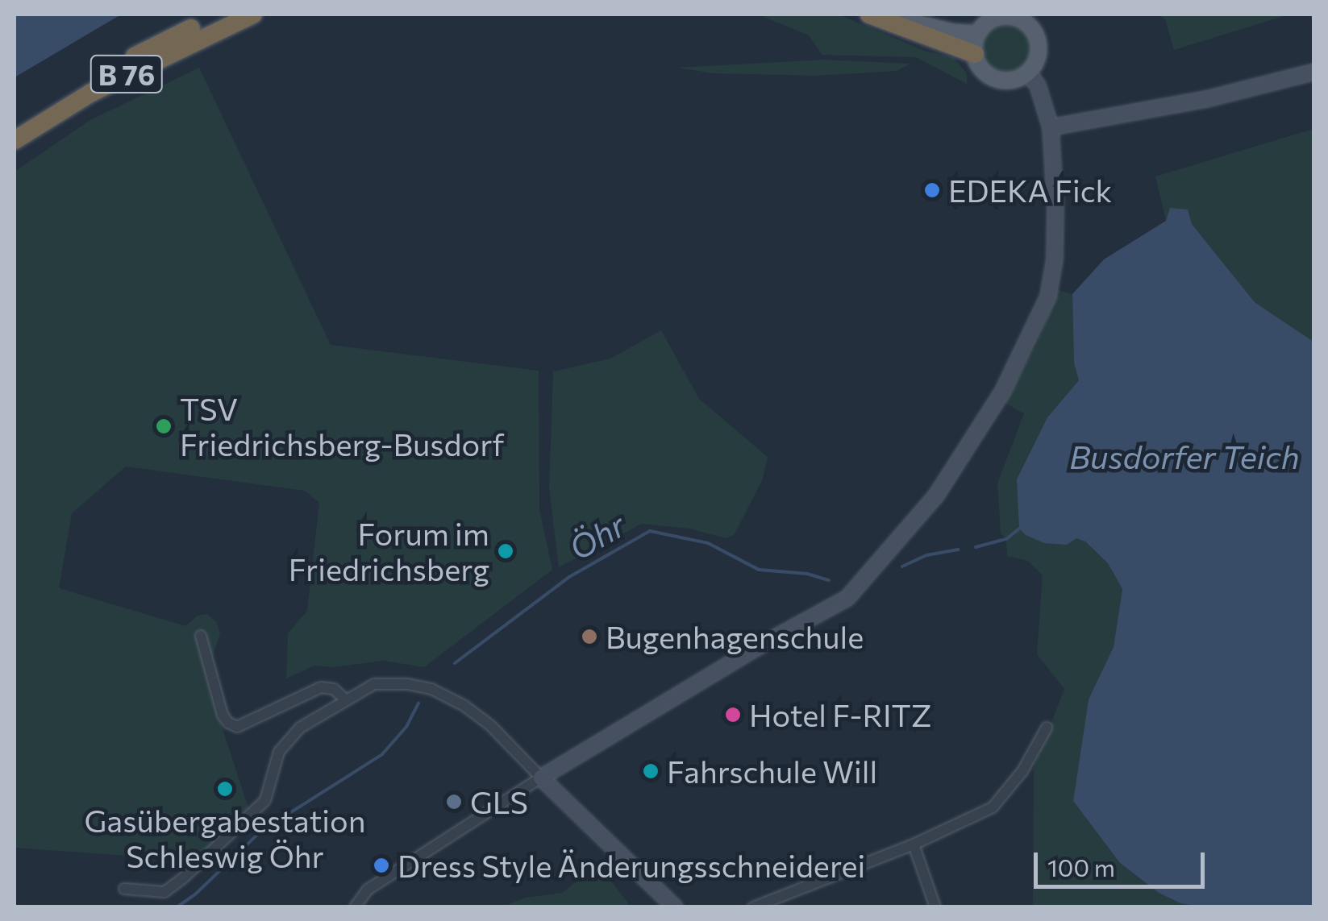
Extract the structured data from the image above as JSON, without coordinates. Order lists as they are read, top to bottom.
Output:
{
  "streets": {
    "highway": ["B 76"]
  },
  "water": ["Busdorfer Teich", "Öhr"],
  "places": [
    "EDEKA Fick",
    "TSV Friedrichsberg-Busdorf",
    "Forum im Friedrichsberg",
    "Bugenhagenschule",
    "Hotel F-RITZ",
    "Fahrschule Will",
    "Gasübergabestation Schleswig Öhr",
    "GLS",
    "Dress Style Änderungsschneiderei"
  ],
  "scale_bar": "100 m"
}
